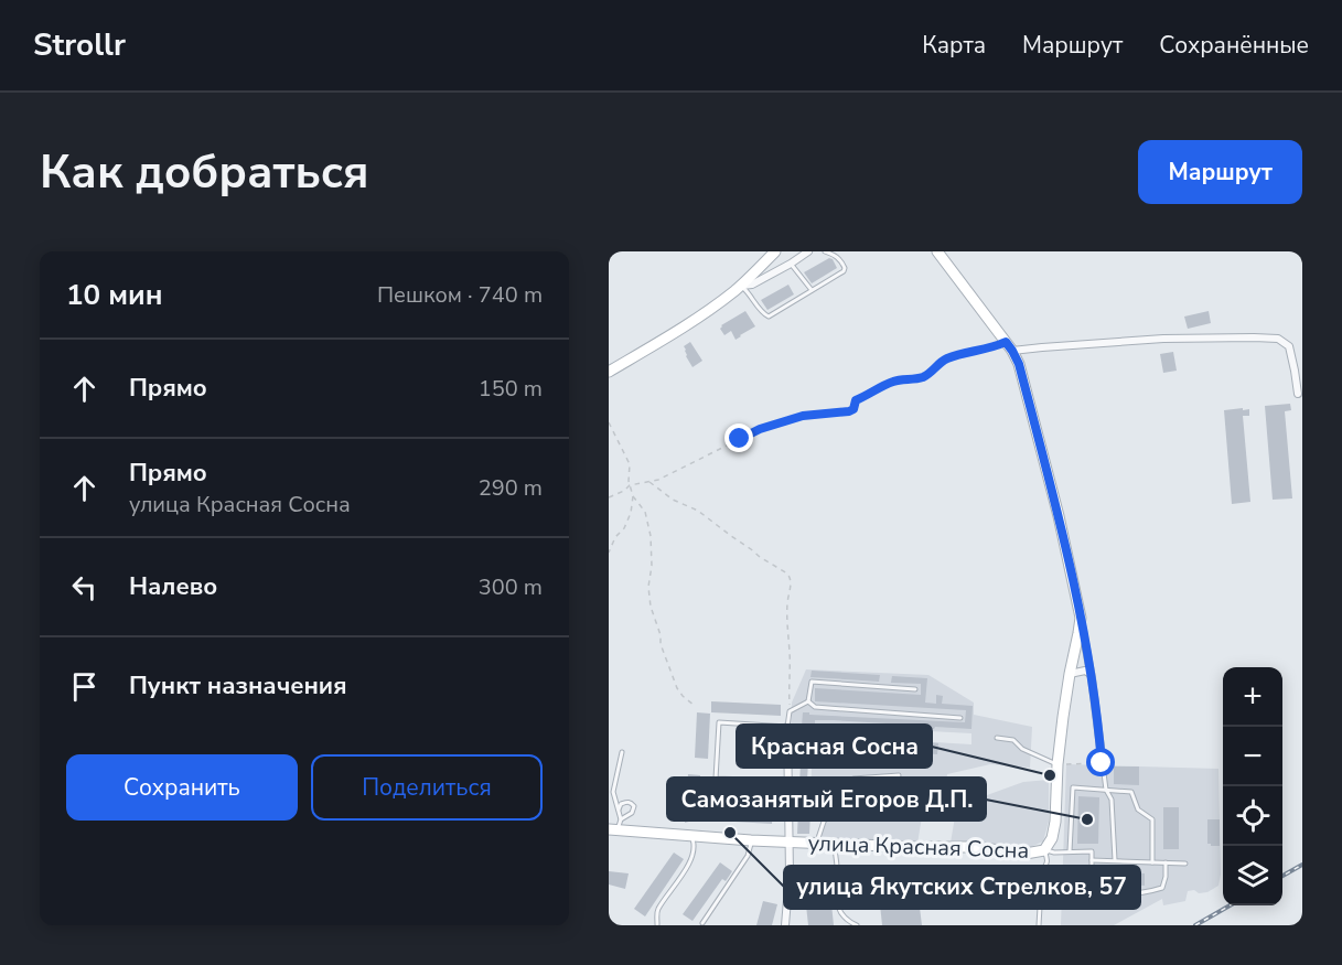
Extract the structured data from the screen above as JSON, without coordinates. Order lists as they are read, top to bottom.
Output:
{
  "streets": {
    "street": ["улица Красная Сосна"]
  },
  "places": ["Красная Сосна", "Самозанятый Егоров Д.П.", "улица Якутских Стрелков, 57"],
  "page": {
    "header": "Strollr",
    "nav": ["Карта", "Маршрут", "Сохранённые"],
    "buttons": [
      "Маршрут",
      ["Сохранить", "Поделиться"]
    ],
    "title": "Как добраться",
    "heading": ["10 мин", "Пешком · 740 m"],
    "list": [
      ["Прямо", "150 m"],
      ["Прямо", "улица Красная Сосна", "290 m"],
      ["Налево", "300 m"],
      "Пункт назначения"
    ],
    "map_buttons": ["+", "−"]
  }
}
